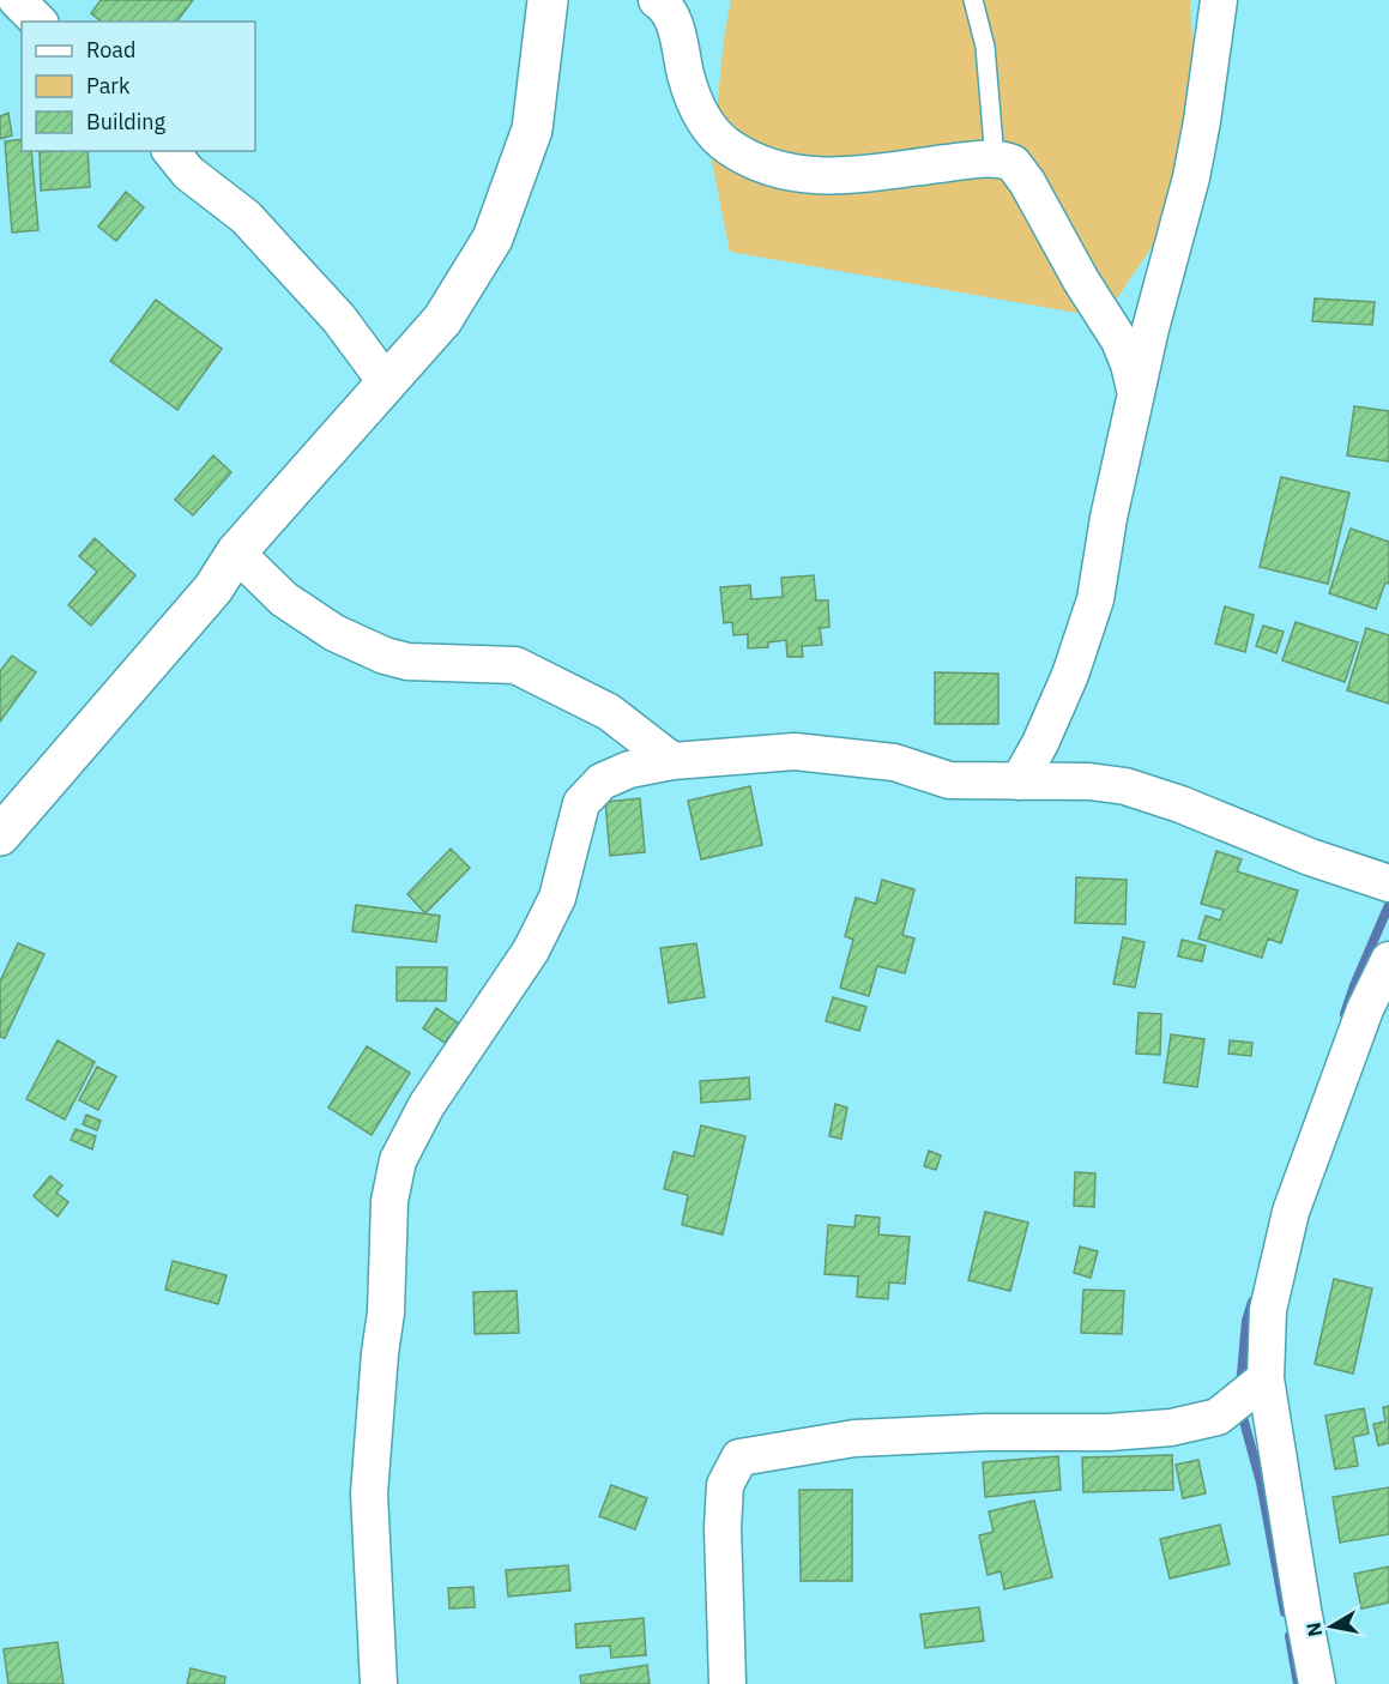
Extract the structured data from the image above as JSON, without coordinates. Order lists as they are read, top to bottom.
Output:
{
  "legend": ["Road", "Park", "Building"],
  "north": "left"
}
